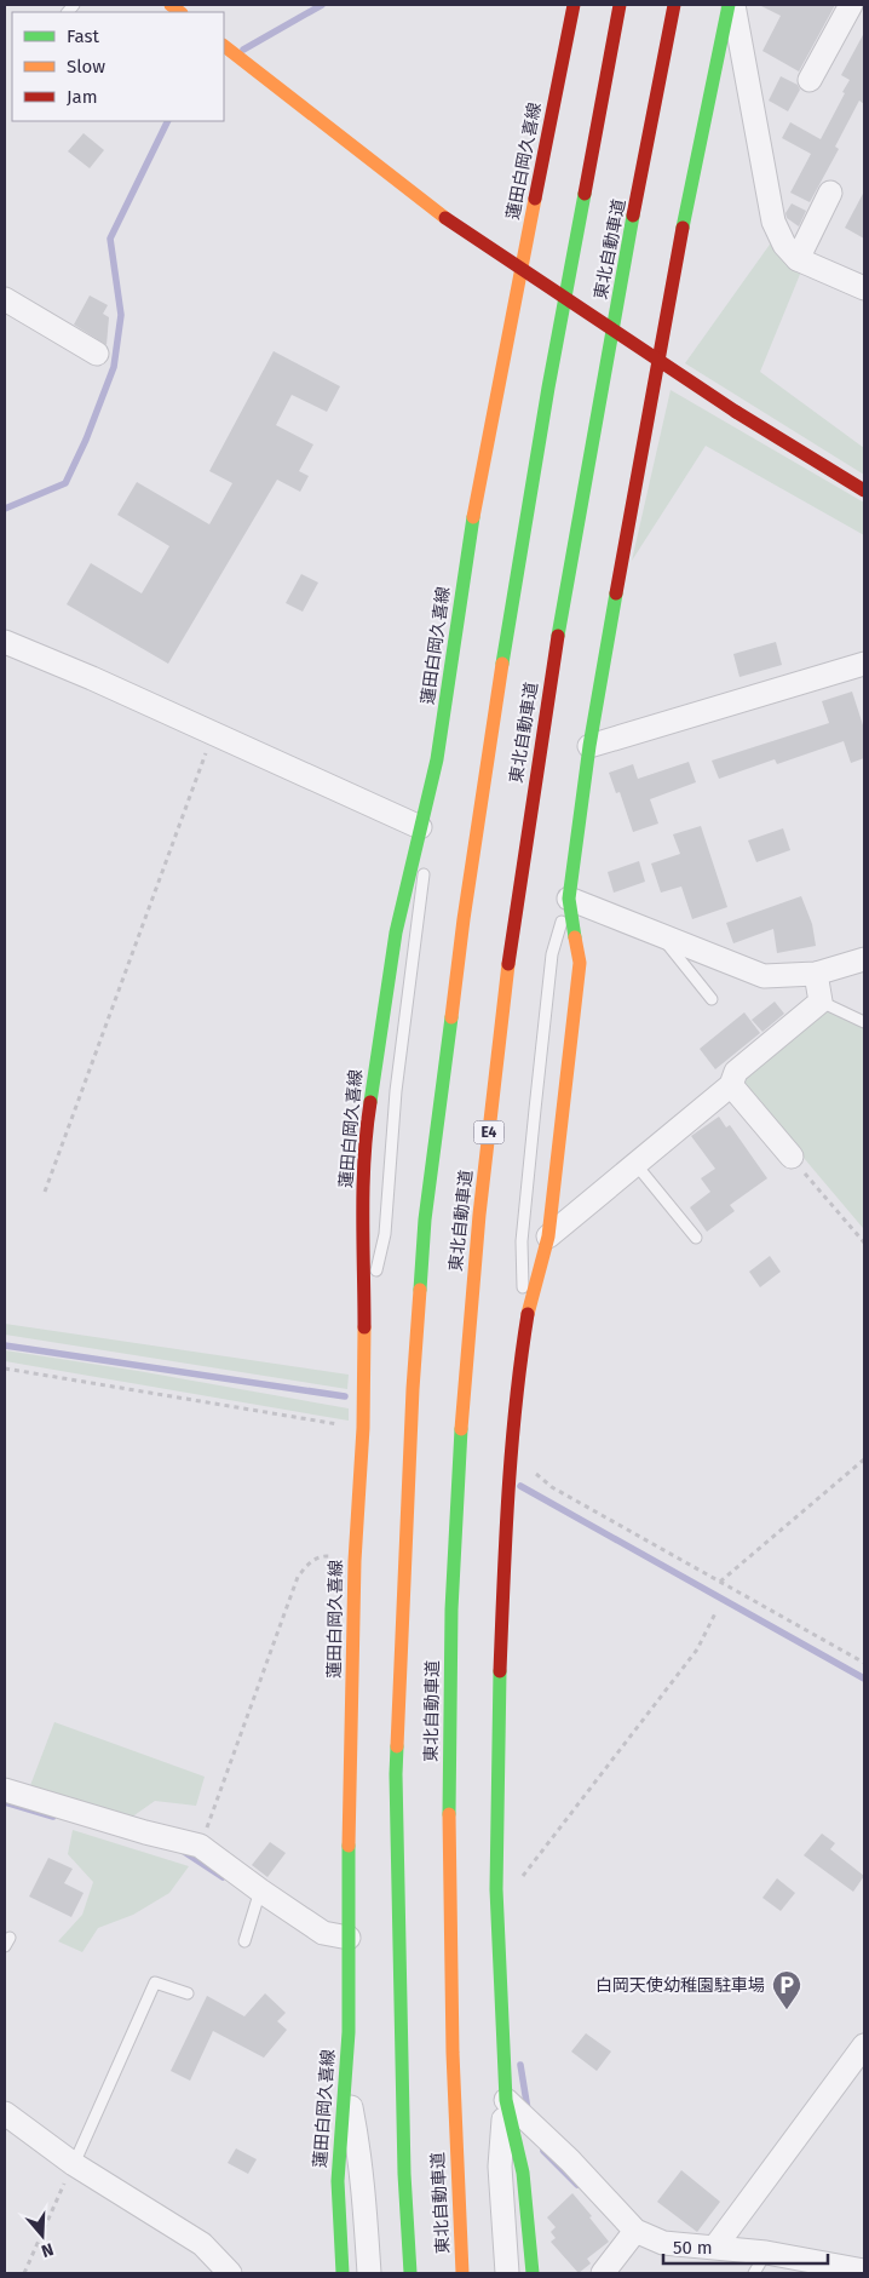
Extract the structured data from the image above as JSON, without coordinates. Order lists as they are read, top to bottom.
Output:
{
  "streets": {
    "main road": ["蓮田白岡久喜線", "東北自動車道", "E4"]
  },
  "places": {
    "parking": ["白岡天使幼稚園駐車場"]
  },
  "legend": ["Fast", "Slow", "Jam"],
  "scale_bar": "50 m",
  "north": "bottom"
}
